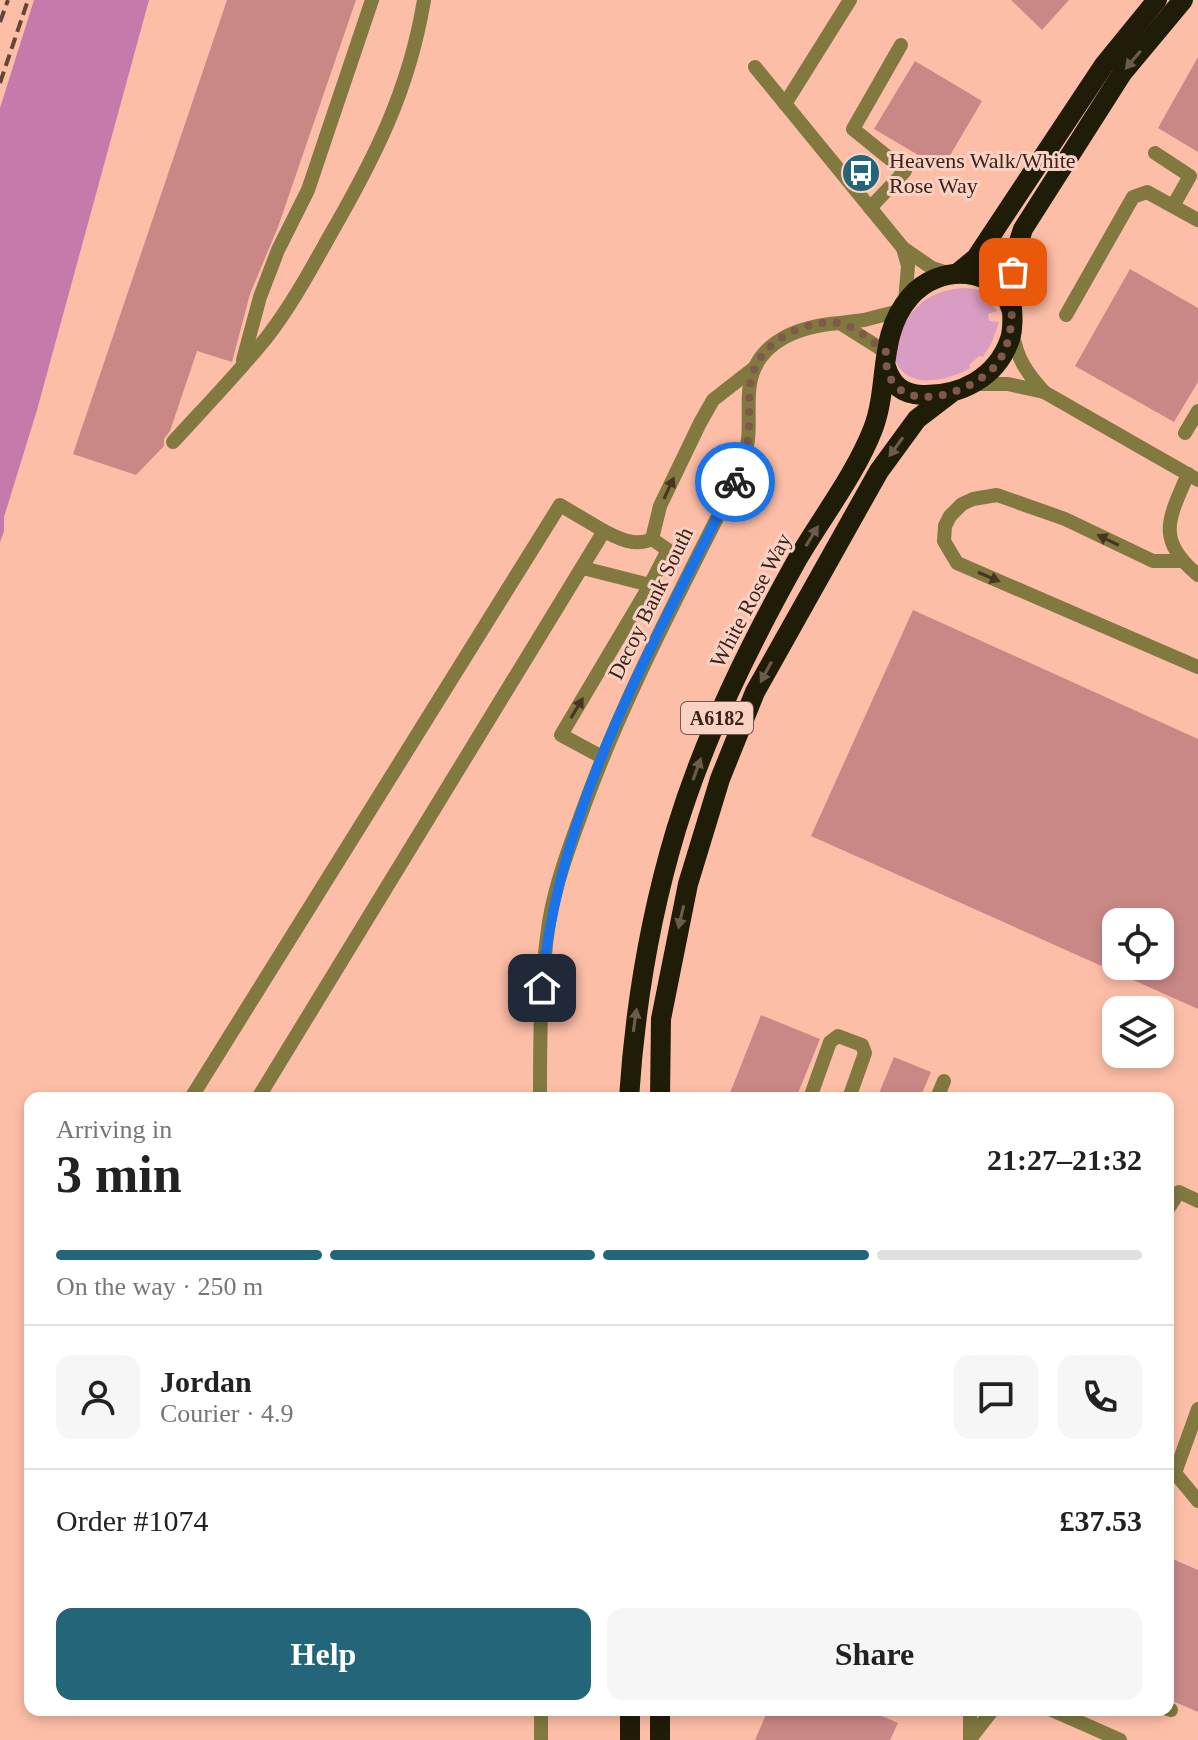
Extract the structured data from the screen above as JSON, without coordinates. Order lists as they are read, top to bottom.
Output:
{
  "streets": {
    "highway": ["White Rose Way", "A6182"],
    "street": ["Decoy Bank South"]
  },
  "crossings": [
    ["White Rose Way", "A6182"]
  ],
  "places": {
    "bus stop": ["Heavens Walk/White Rose Way"]
  },
  "page": {
    "heading": ["3 min", "Arriving in", "21:27–21:32"],
    "panel": [
      "Jordan",
      "Courier · 4.9",
      "Order #1074",
      "£37.53"
    ],
    "bar": "On the way · 250 m",
    "buttons": ["Help", "Share"]
  }
}
